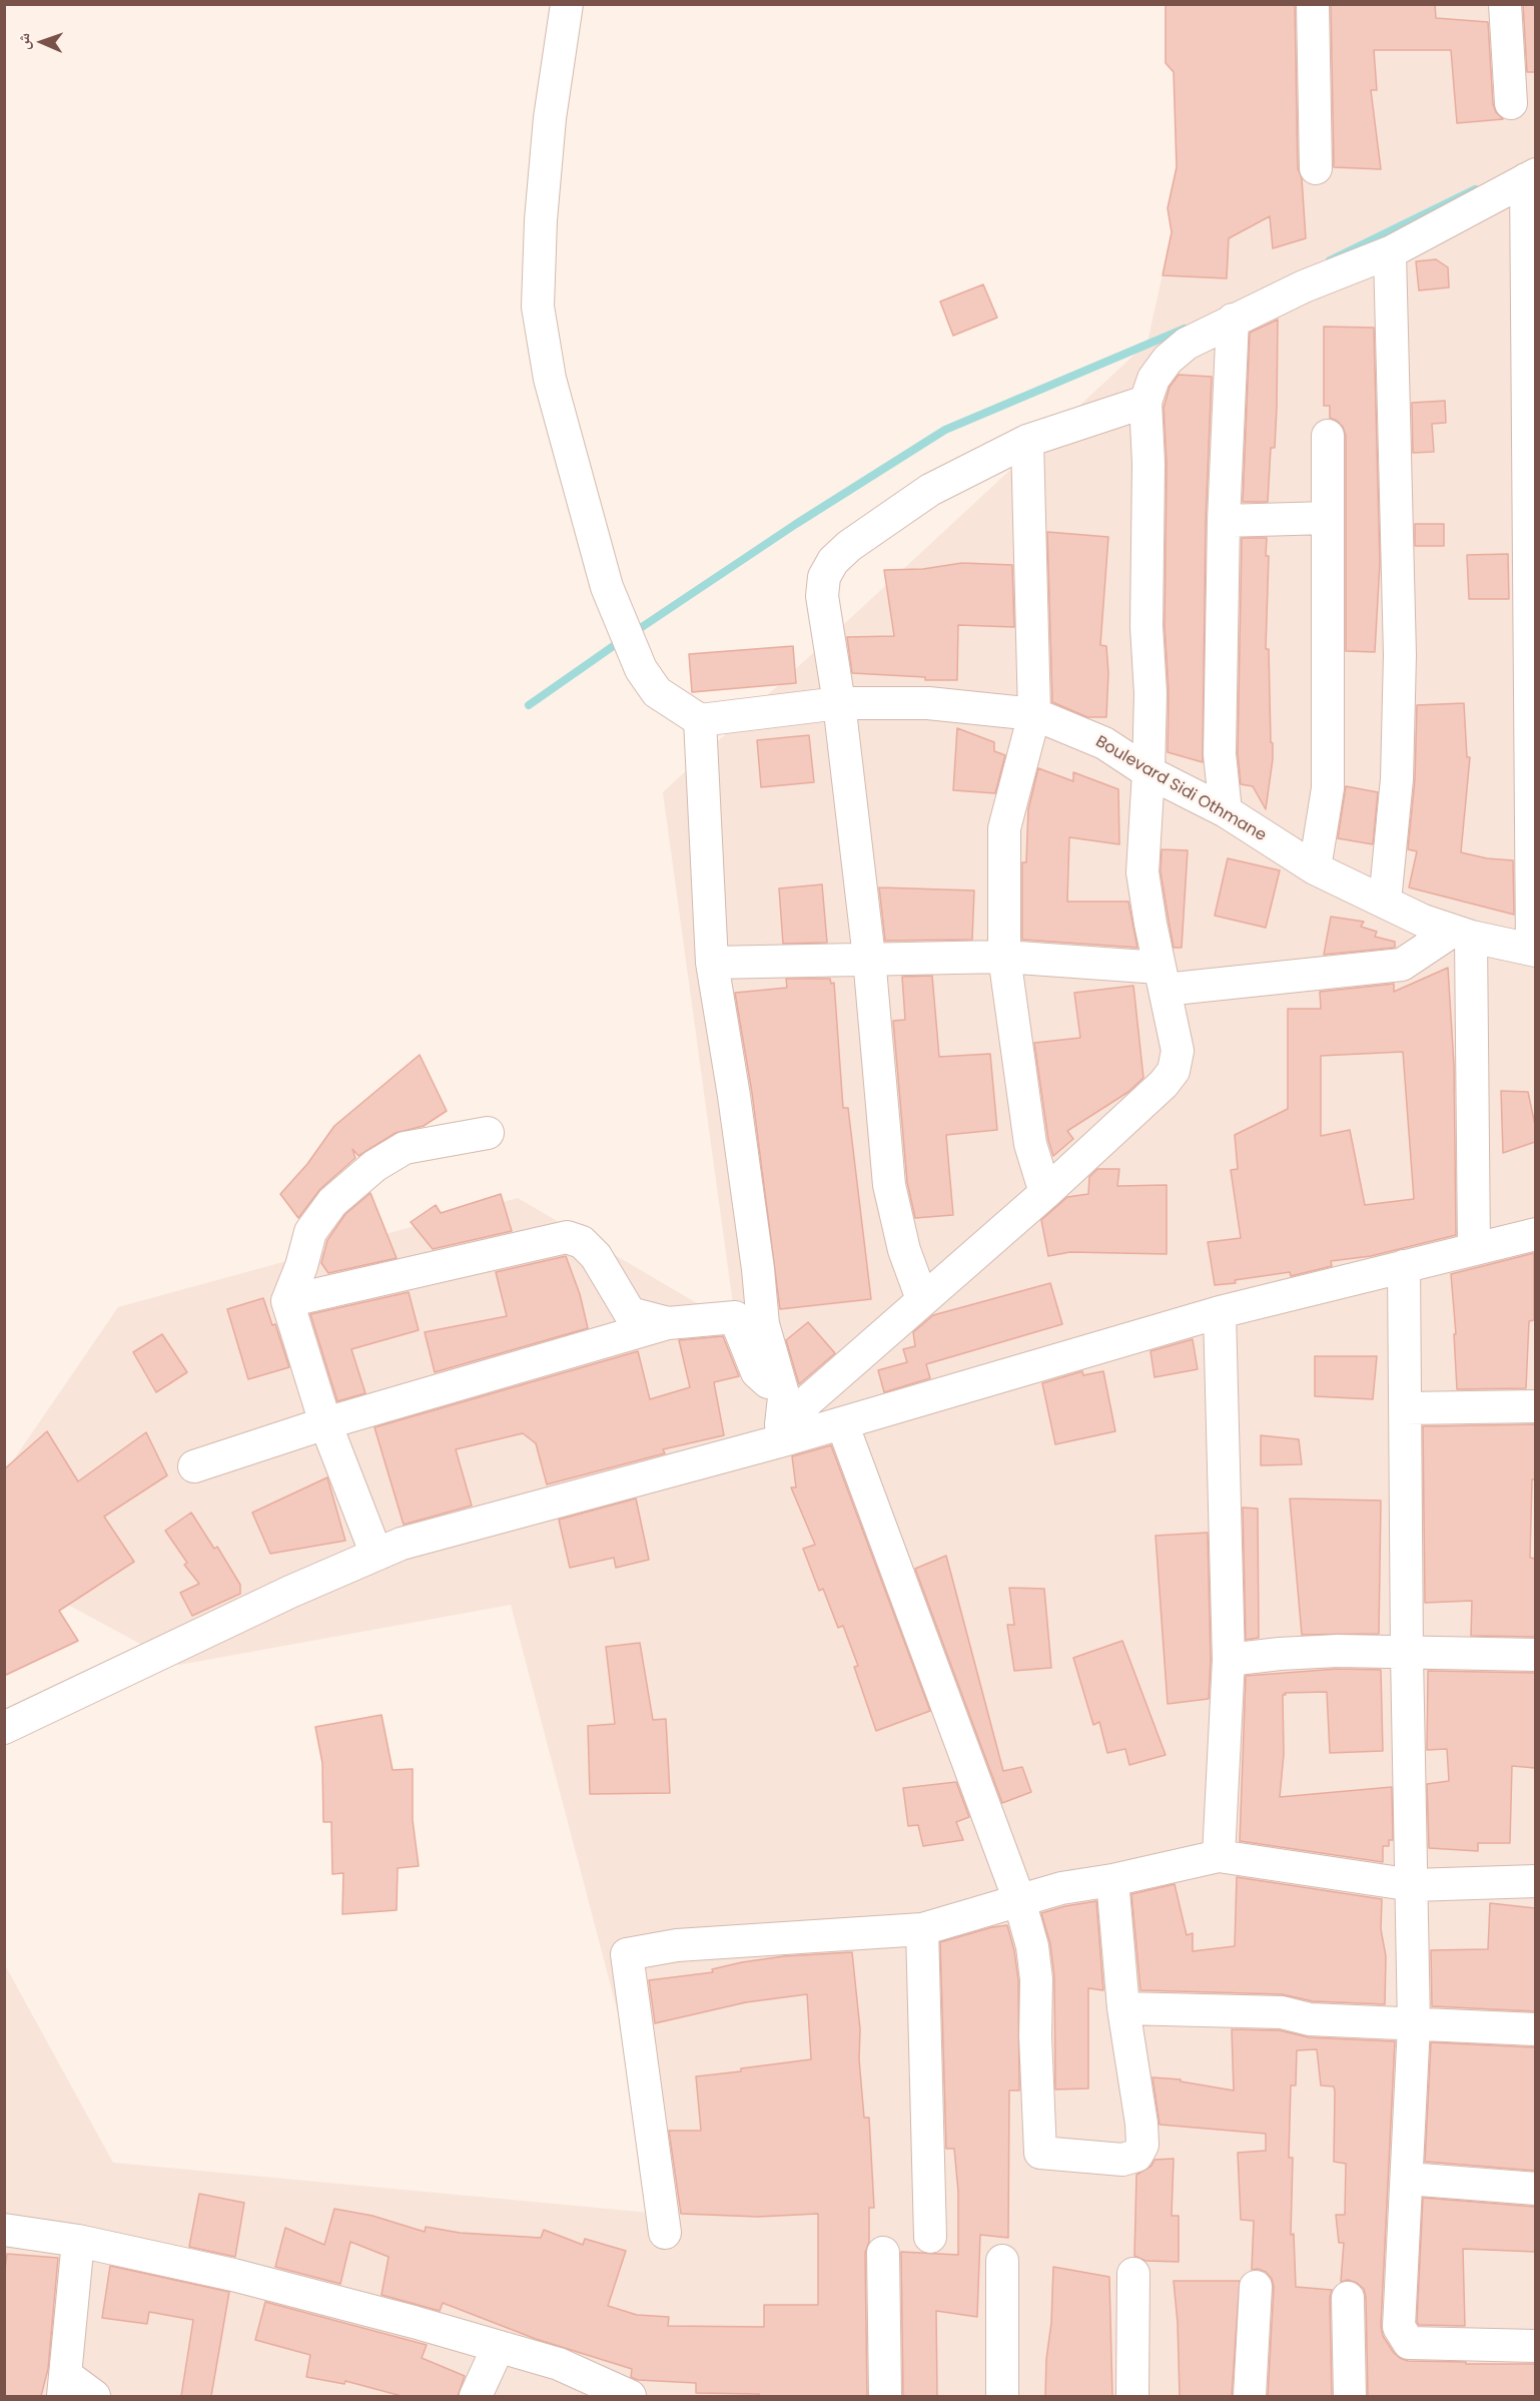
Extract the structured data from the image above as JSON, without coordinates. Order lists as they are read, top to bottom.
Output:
{
  "streets": {
    "street": ["Boulevard Sidi Othmane"]
  },
  "north": "left"
}
